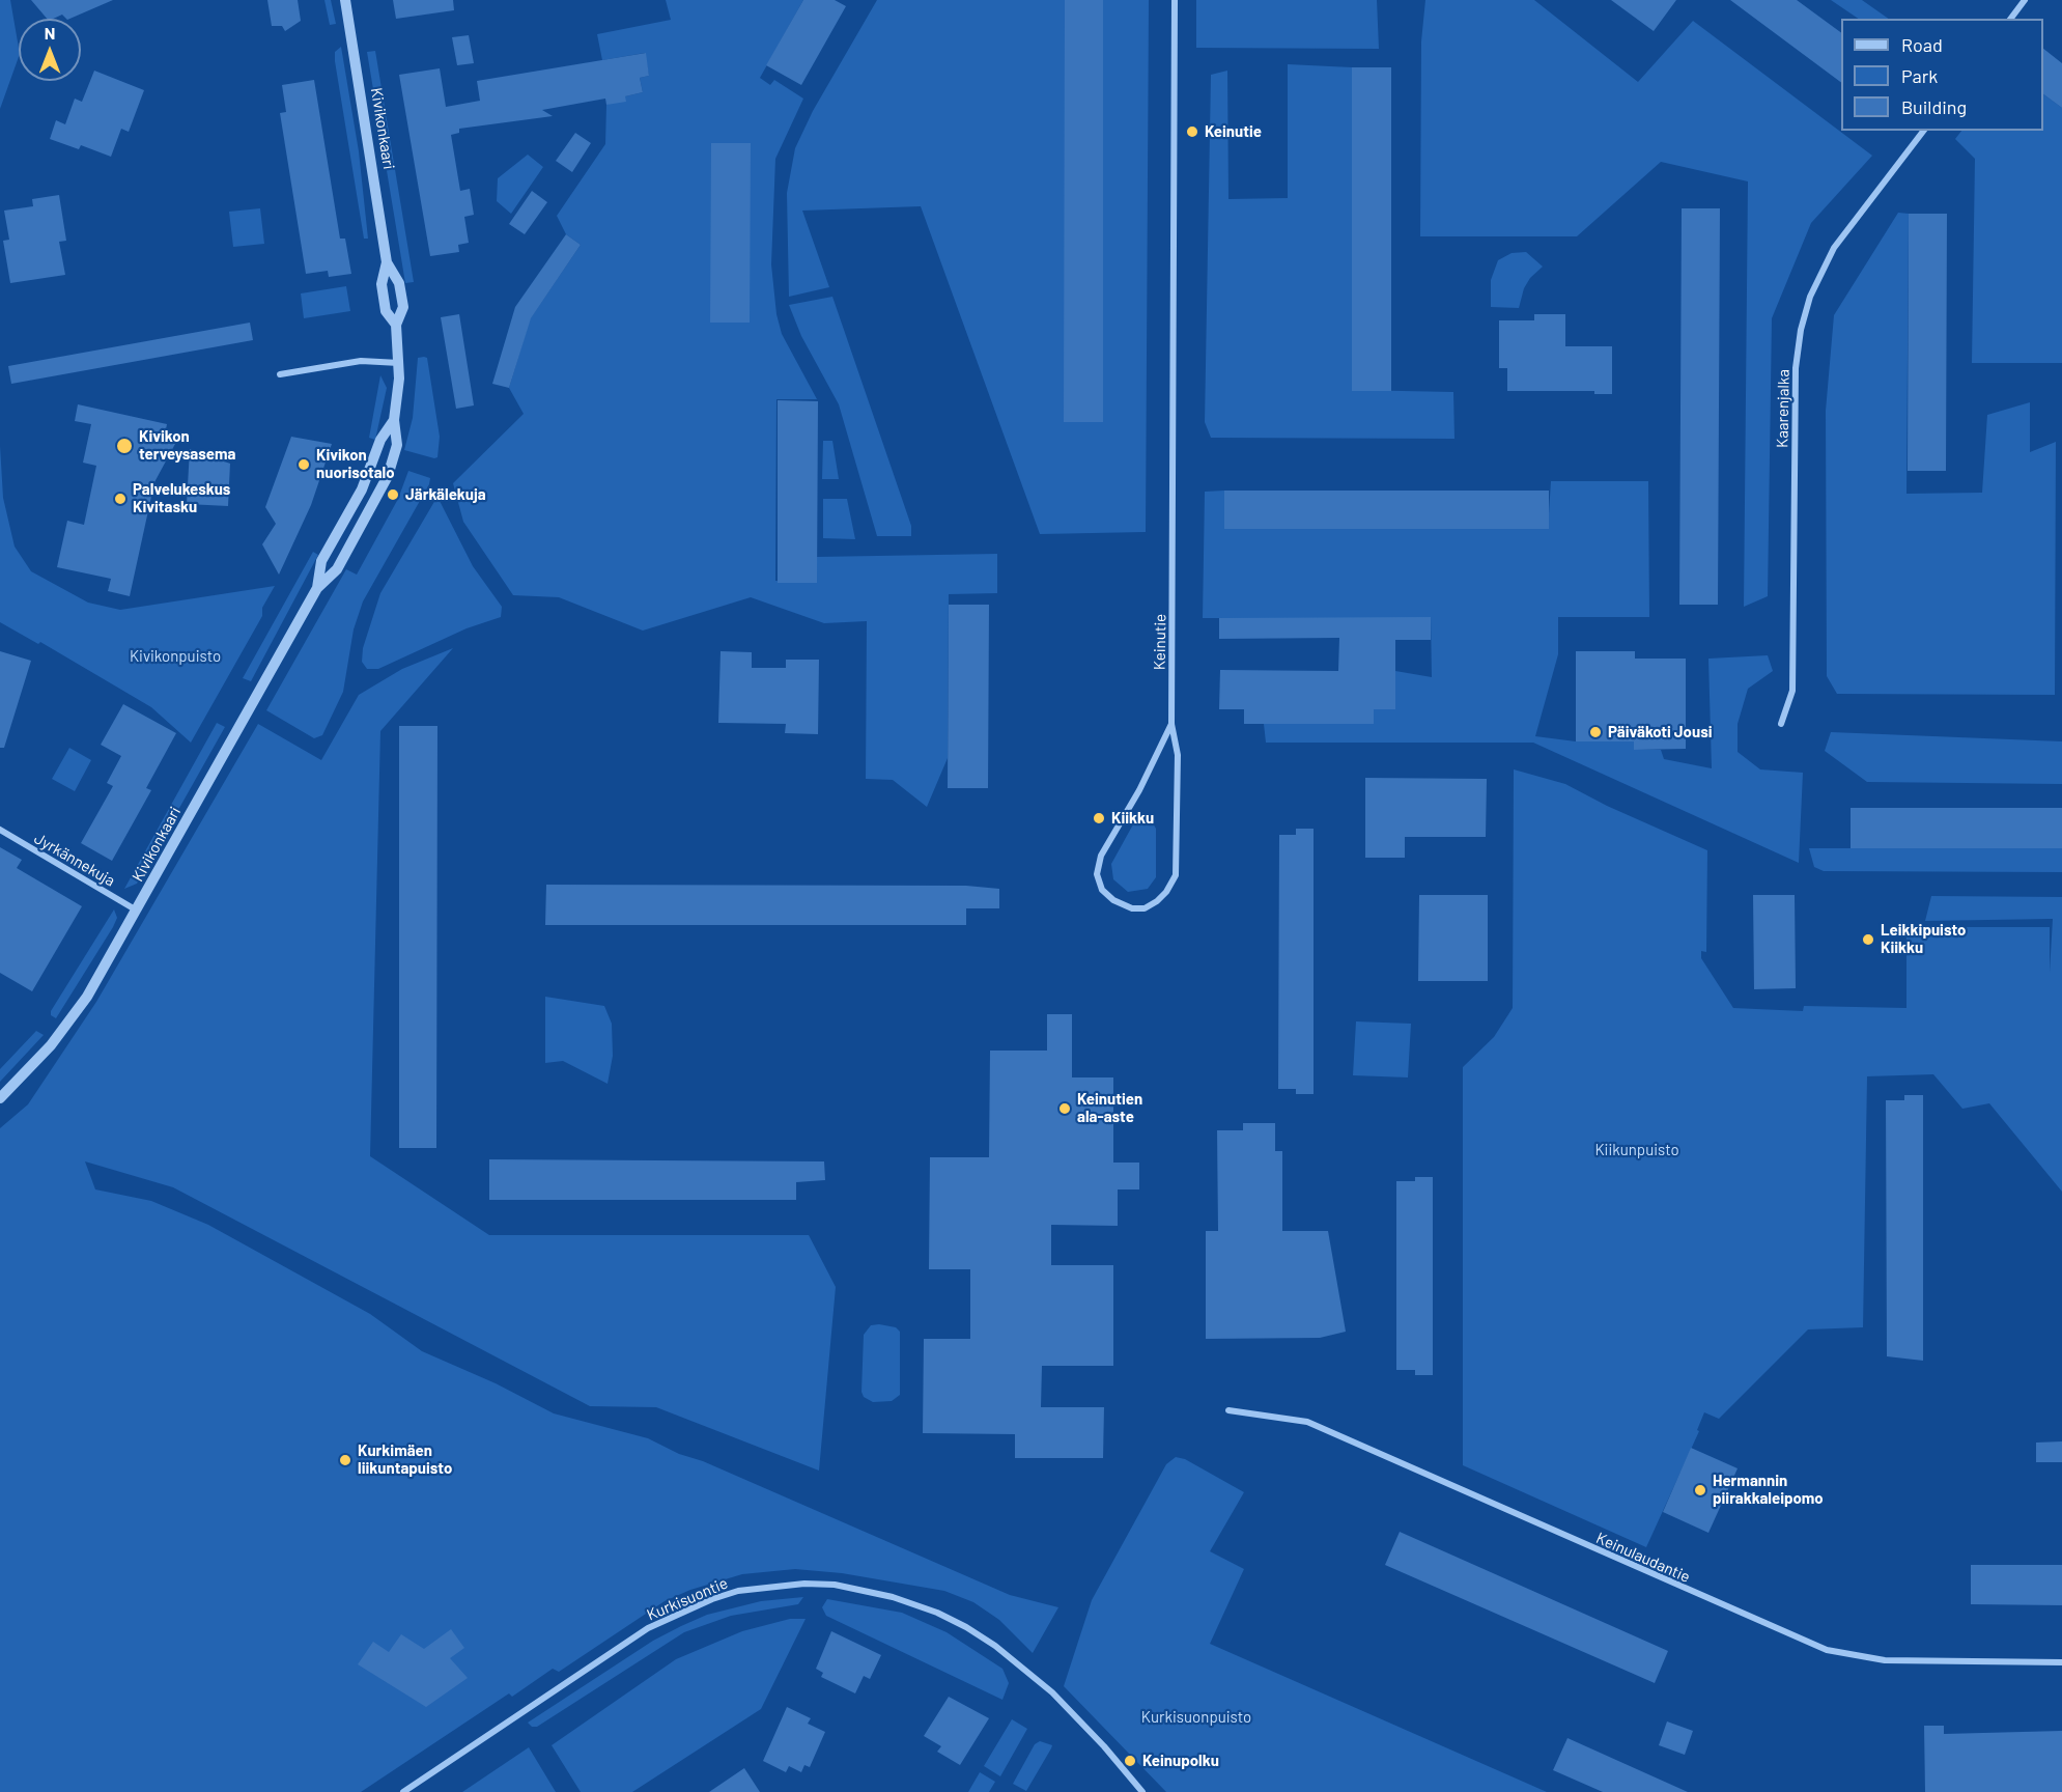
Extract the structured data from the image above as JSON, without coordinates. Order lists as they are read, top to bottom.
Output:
{
  "streets": {
    "street": [
      "Kivikonkaari",
      "Kaarenjalka",
      "Keinutie",
      "Jyrkännekuja",
      "Keinulaudantie",
      "Kurkisuontie"
    ]
  },
  "crossings": [
    ["Kivikonkaari", "Jyrkännekuja"]
  ],
  "parks": ["Kivikonpuisto", "Kiikunpuisto", "Kurkisuonpuisto"],
  "places": [
    "Keinutie",
    "Kivikon terveysasema",
    "Kivikon nuorisotalo",
    "Järkälekuja",
    "Palvelukeskus Kivitasku",
    "Päiväkoti Jousi",
    "Kiikku",
    "Leikkipuisto Kiikku",
    "Keinutien ala-aste",
    "Kurkimäen liikuntapuisto",
    "Hermannin piirakkaleipomo",
    "Keinupolku"
  ],
  "legend": ["Road", "Park", "Building"],
  "north": "top"
}
